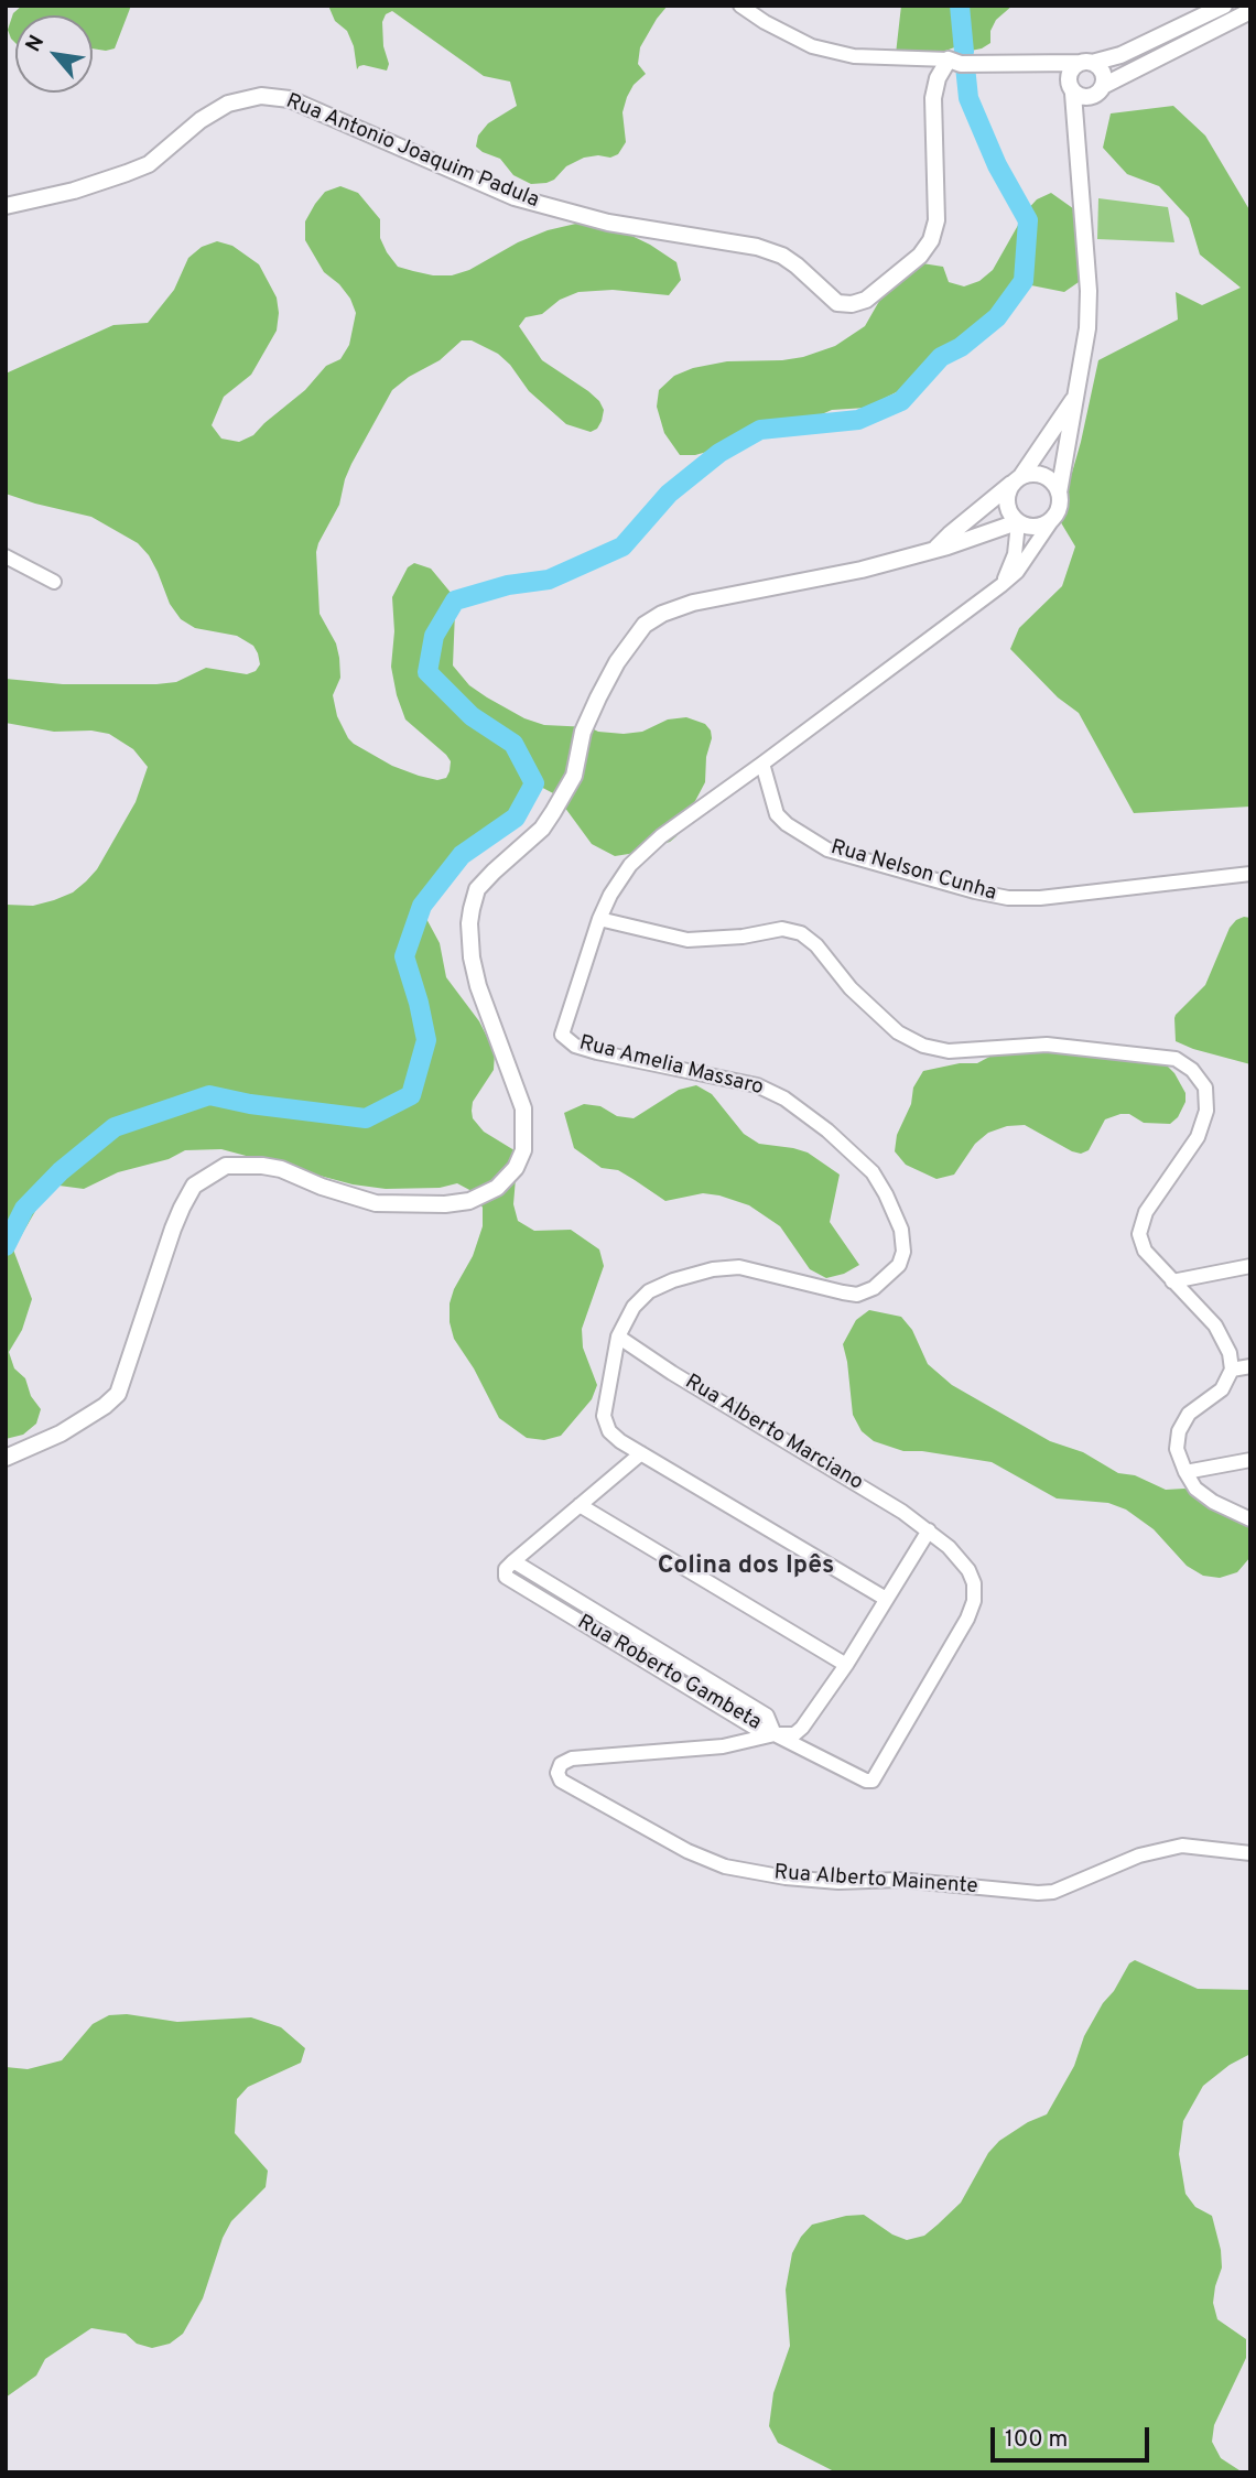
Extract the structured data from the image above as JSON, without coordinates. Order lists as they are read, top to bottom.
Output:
{
  "streets": {
    "street": [
      "Rua Antonio Joaquim Padula",
      "Rua Nelson Cunha",
      "Rua Amelia Massaro",
      "Rua Alberto Marciano",
      "Rua Roberto Gambeta",
      "Rua Alberto Mainente"
    ]
  },
  "crossings": [
    ["Rua Nelson Cunha", "Rua Amelia Massaro"],
    ["Rua Amelia Massaro", "Rua Alberto Marciano"],
    ["Rua Alberto Marciano", "Rua Roberto Gambeta"],
    ["Rua Alberto Marciano", "Rua Alberto Mainente"],
    ["Rua Roberto Gambeta", "Rua Alberto Mainente"]
  ],
  "districts": ["Colina dos Ipês"],
  "scale_bar": "100 m",
  "north": "top left"
}
